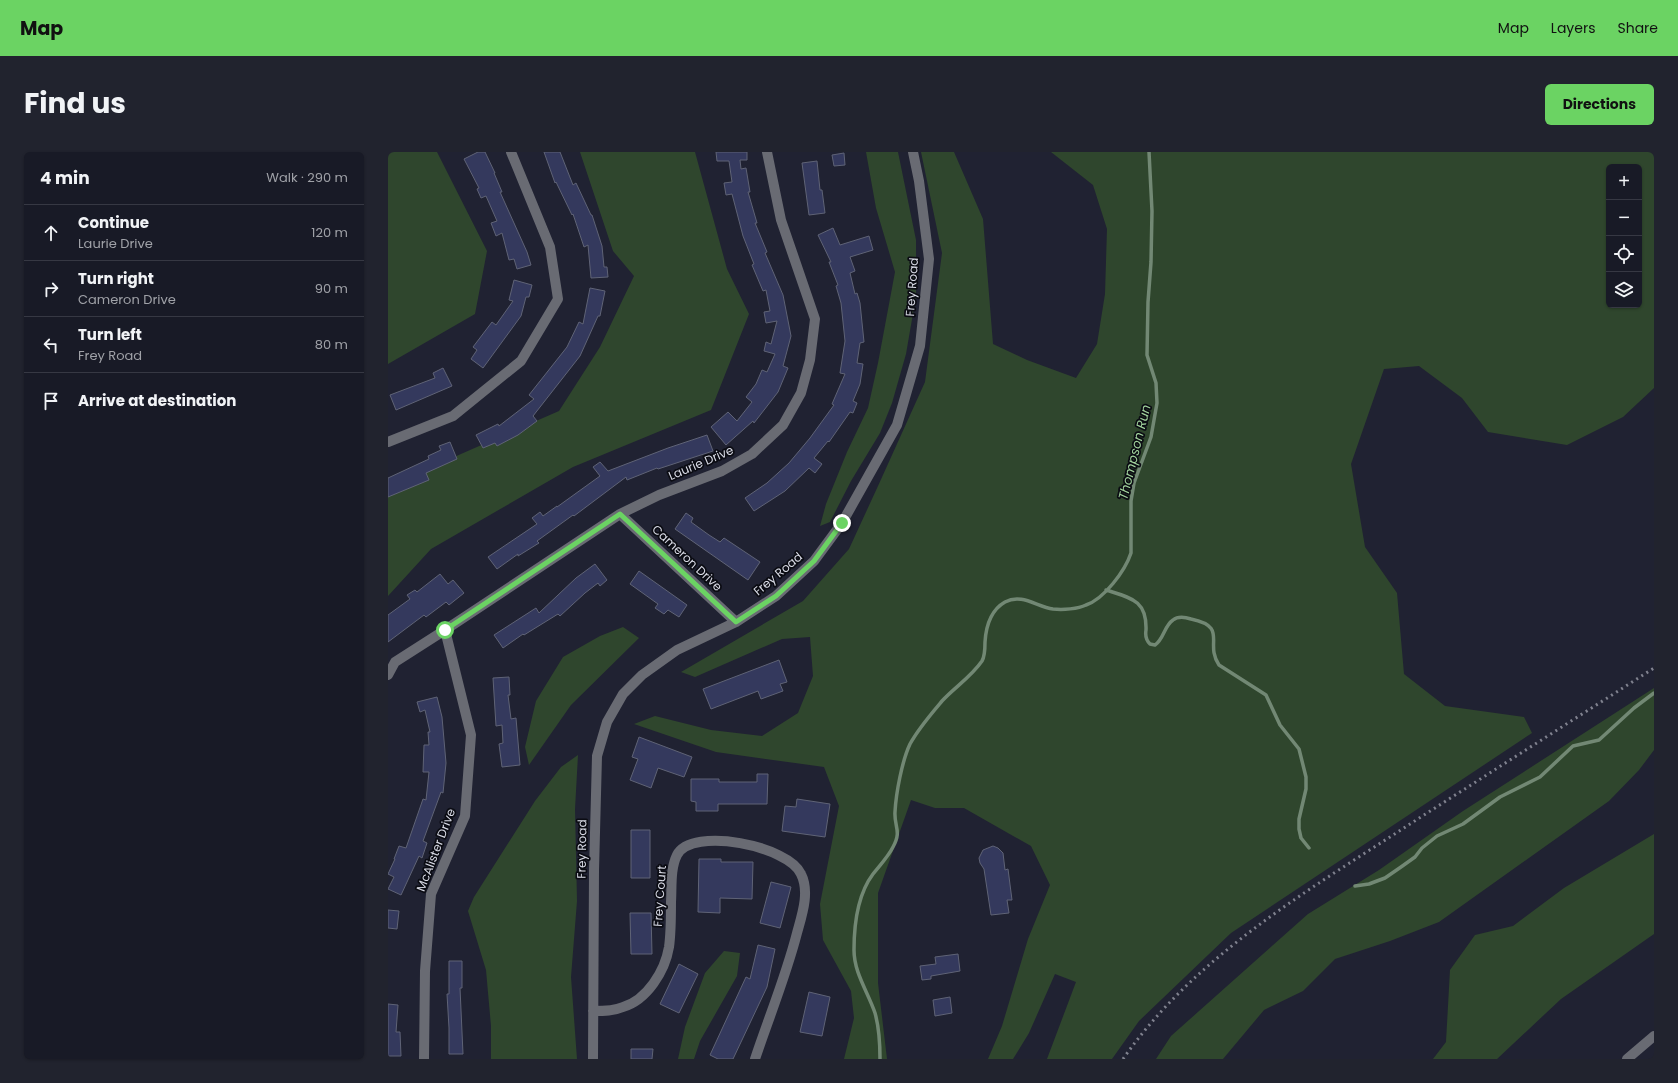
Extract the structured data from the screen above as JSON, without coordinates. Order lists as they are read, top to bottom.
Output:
{
  "streets": {
    "street": [
      "Frey Road",
      "Laurie Drive",
      "Cameron Drive",
      "McAlister Drive",
      "Frey Court"
    ]
  },
  "crossings": [
    ["Frey Road", "Cameron Drive"],
    ["Frey Road", "Frey Court"],
    ["Laurie Drive", "Cameron Drive"],
    ["Laurie Drive", "McAlister Drive"]
  ],
  "water": ["Thompson Run"],
  "page": {
    "header": "Map",
    "nav": ["Map", "Layers", "Share"],
    "title": "Find us",
    "buttons": "Directions",
    "heading": ["4 min", "Walk · 290 m"],
    "map_buttons": ["+", "−"],
    "list": [
      ["Continue", "Laurie Drive", "120 m"],
      ["Turn right", "Cameron Drive", "90 m"],
      ["Turn left", "Frey Road", "80 m"],
      "Arrive at destination"
    ]
  }
}
